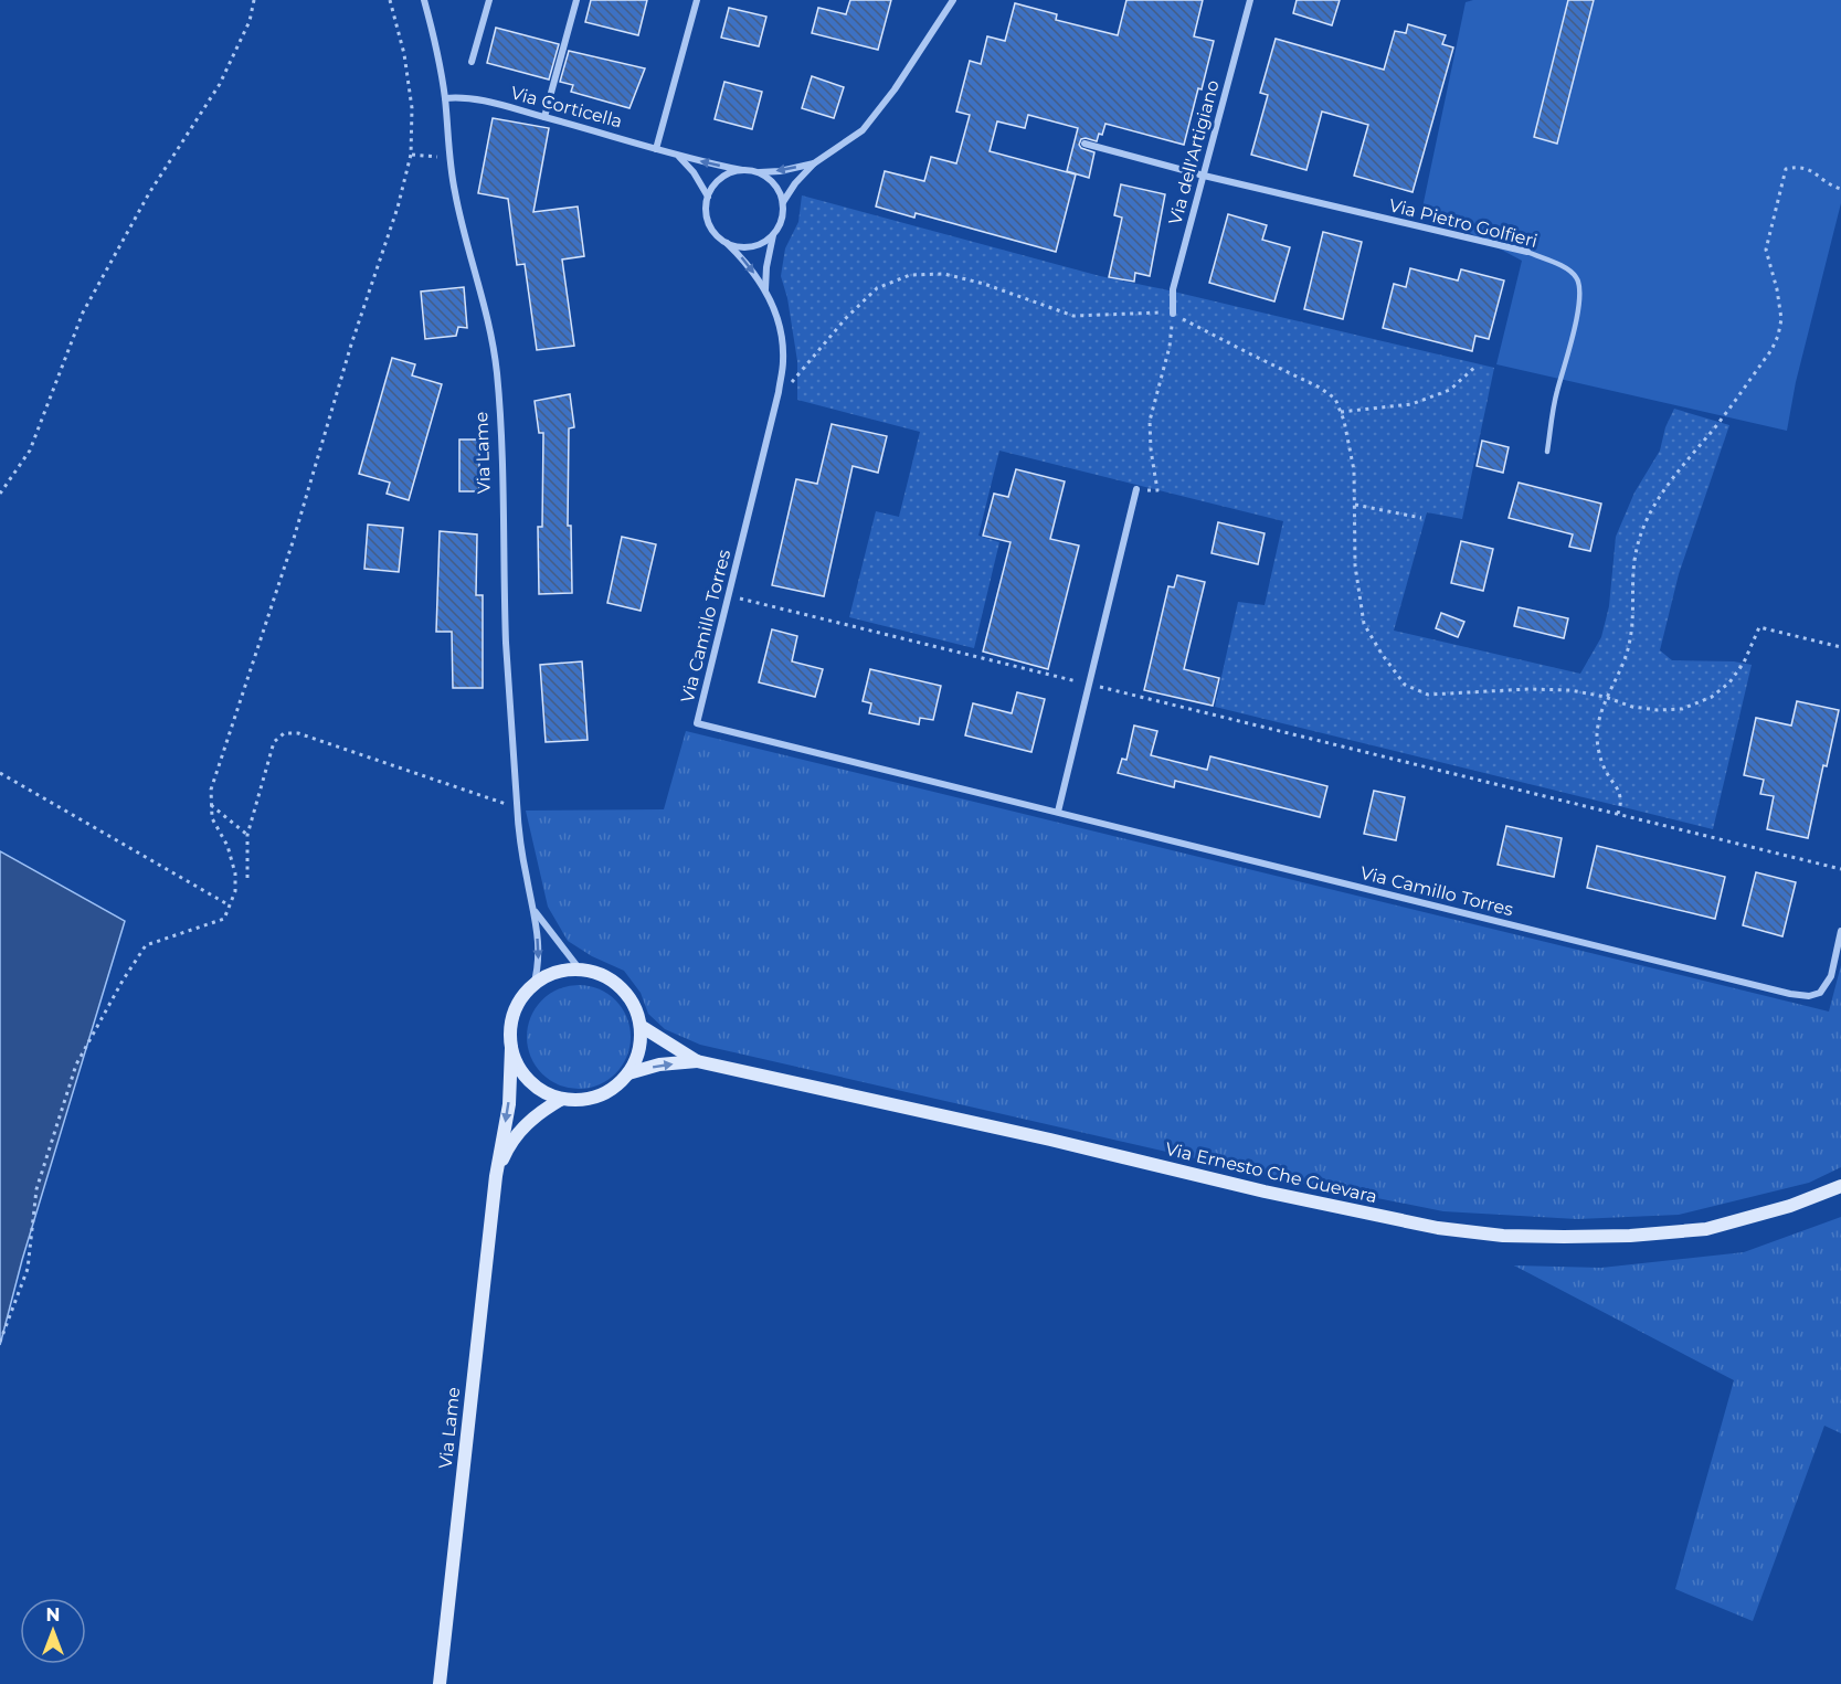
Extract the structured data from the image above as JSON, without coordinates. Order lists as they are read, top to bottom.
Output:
{
  "streets": {
    "street": [
      "Via Corticella",
      "Via dell'Artigiano",
      "Via Pietro Golfieri",
      "Via Lame",
      "Via Camillo Torres",
      "Via Ernesto Che Guevara"
    ]
  },
  "crossings": [
    ["Via Corticella", "Via Lame"],
    ["Via Corticella", "Via Camillo Torres"],
    ["Via dell'Artigiano", "Via Pietro Golfieri"],
    ["Via Lame", "Via Ernesto Che Guevara"]
  ],
  "north": "top"
}
